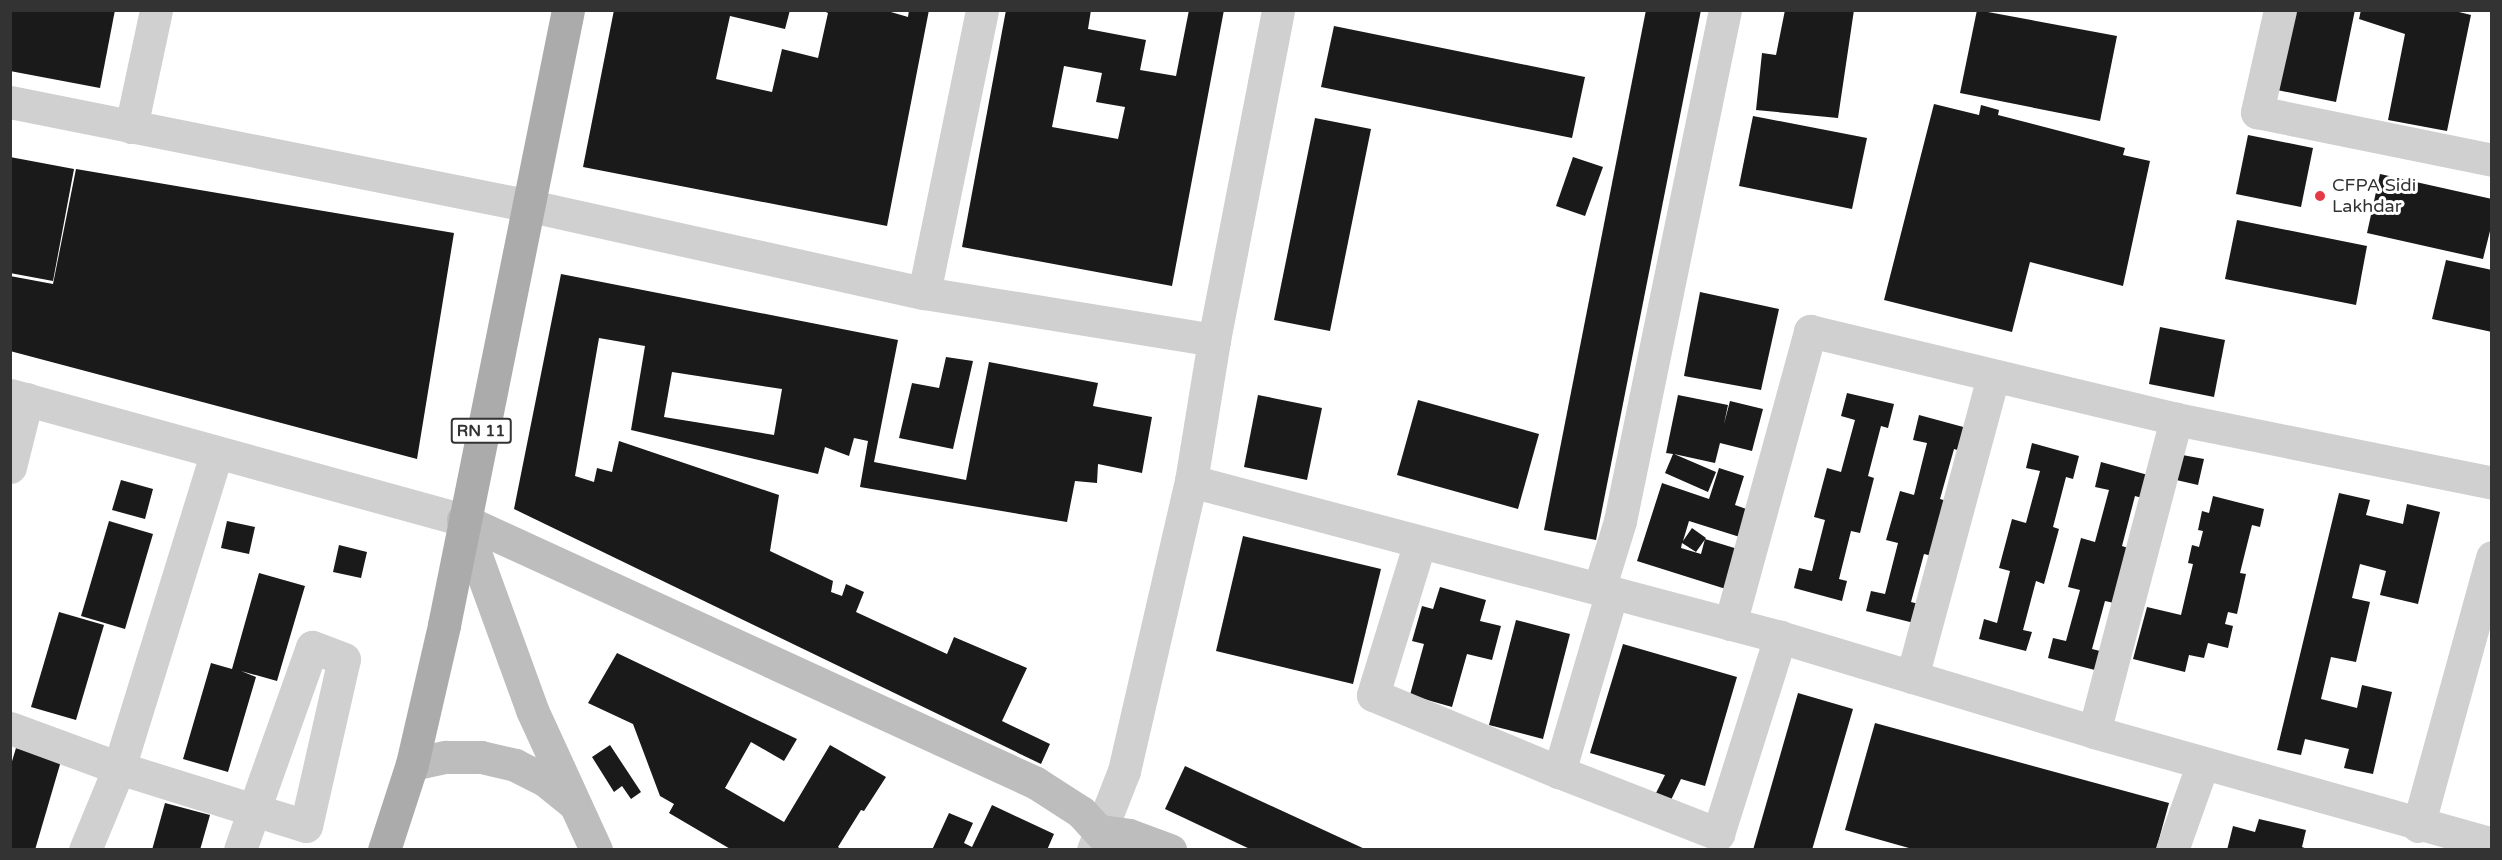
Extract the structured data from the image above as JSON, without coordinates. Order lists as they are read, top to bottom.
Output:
{
  "streets": {
    "main road": ["RN 11"]
  },
  "places": ["CFPA Sidi Lakhdar"]
}
